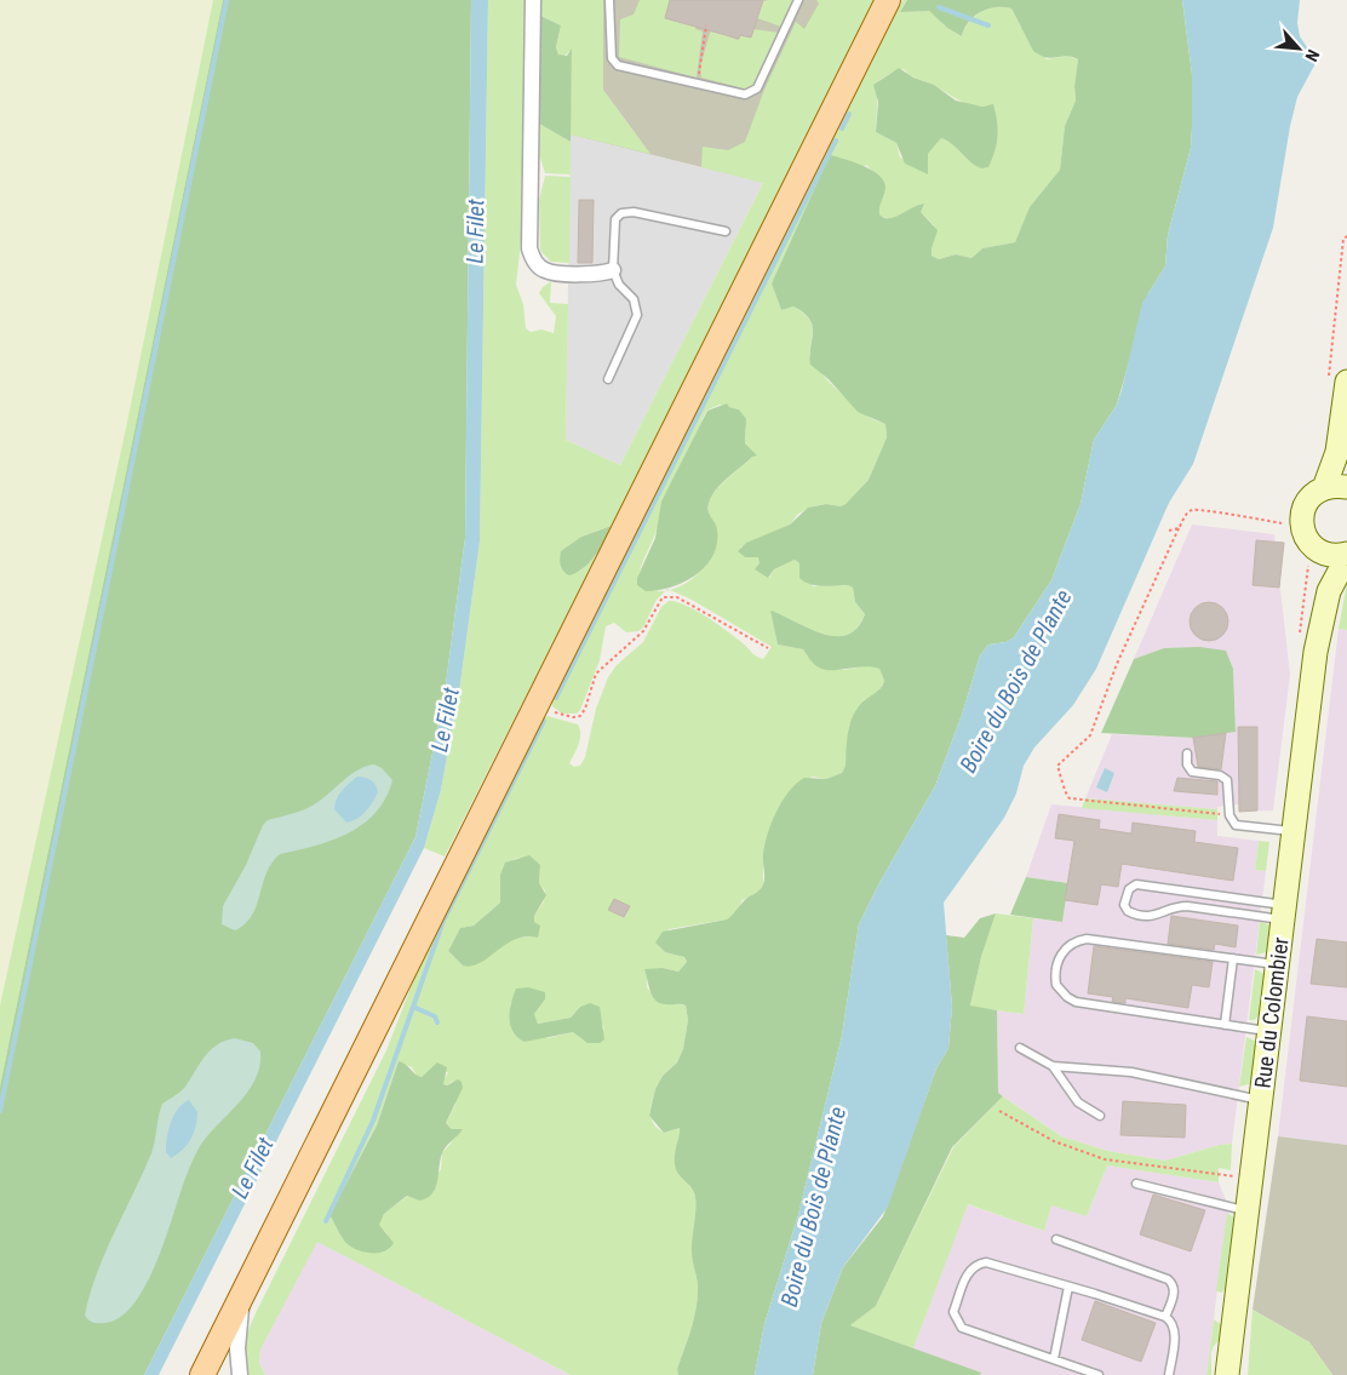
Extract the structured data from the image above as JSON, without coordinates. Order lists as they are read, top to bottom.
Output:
{
  "streets": {
    "main road": ["Rue du Colombier"]
  },
  "water": ["Le Filet", "Boire du Bois de Plante"],
  "north": "bottom right"
}
